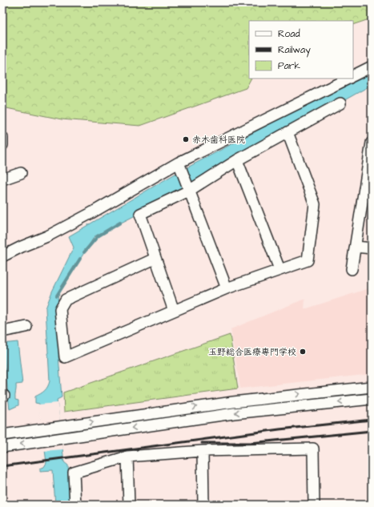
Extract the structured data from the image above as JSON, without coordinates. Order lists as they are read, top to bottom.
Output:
{
  "places": ["赤木歯科医院", "玉野総合医療専門学校"],
  "legend": ["Road", "Railway", "Park"]
}
